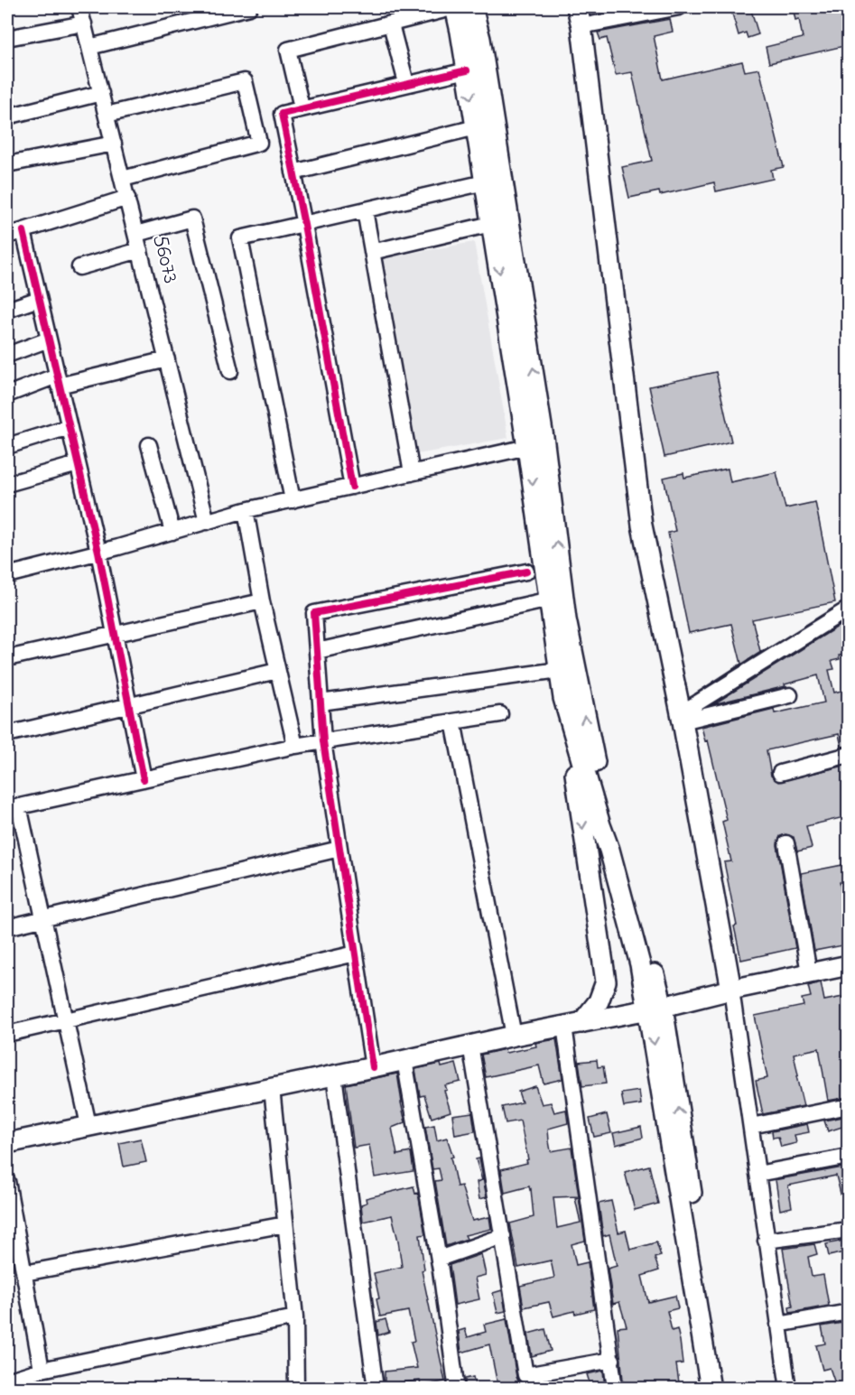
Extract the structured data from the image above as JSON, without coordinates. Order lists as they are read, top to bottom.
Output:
{
  "streets": {
    "street": ["56073"]
  }
}
